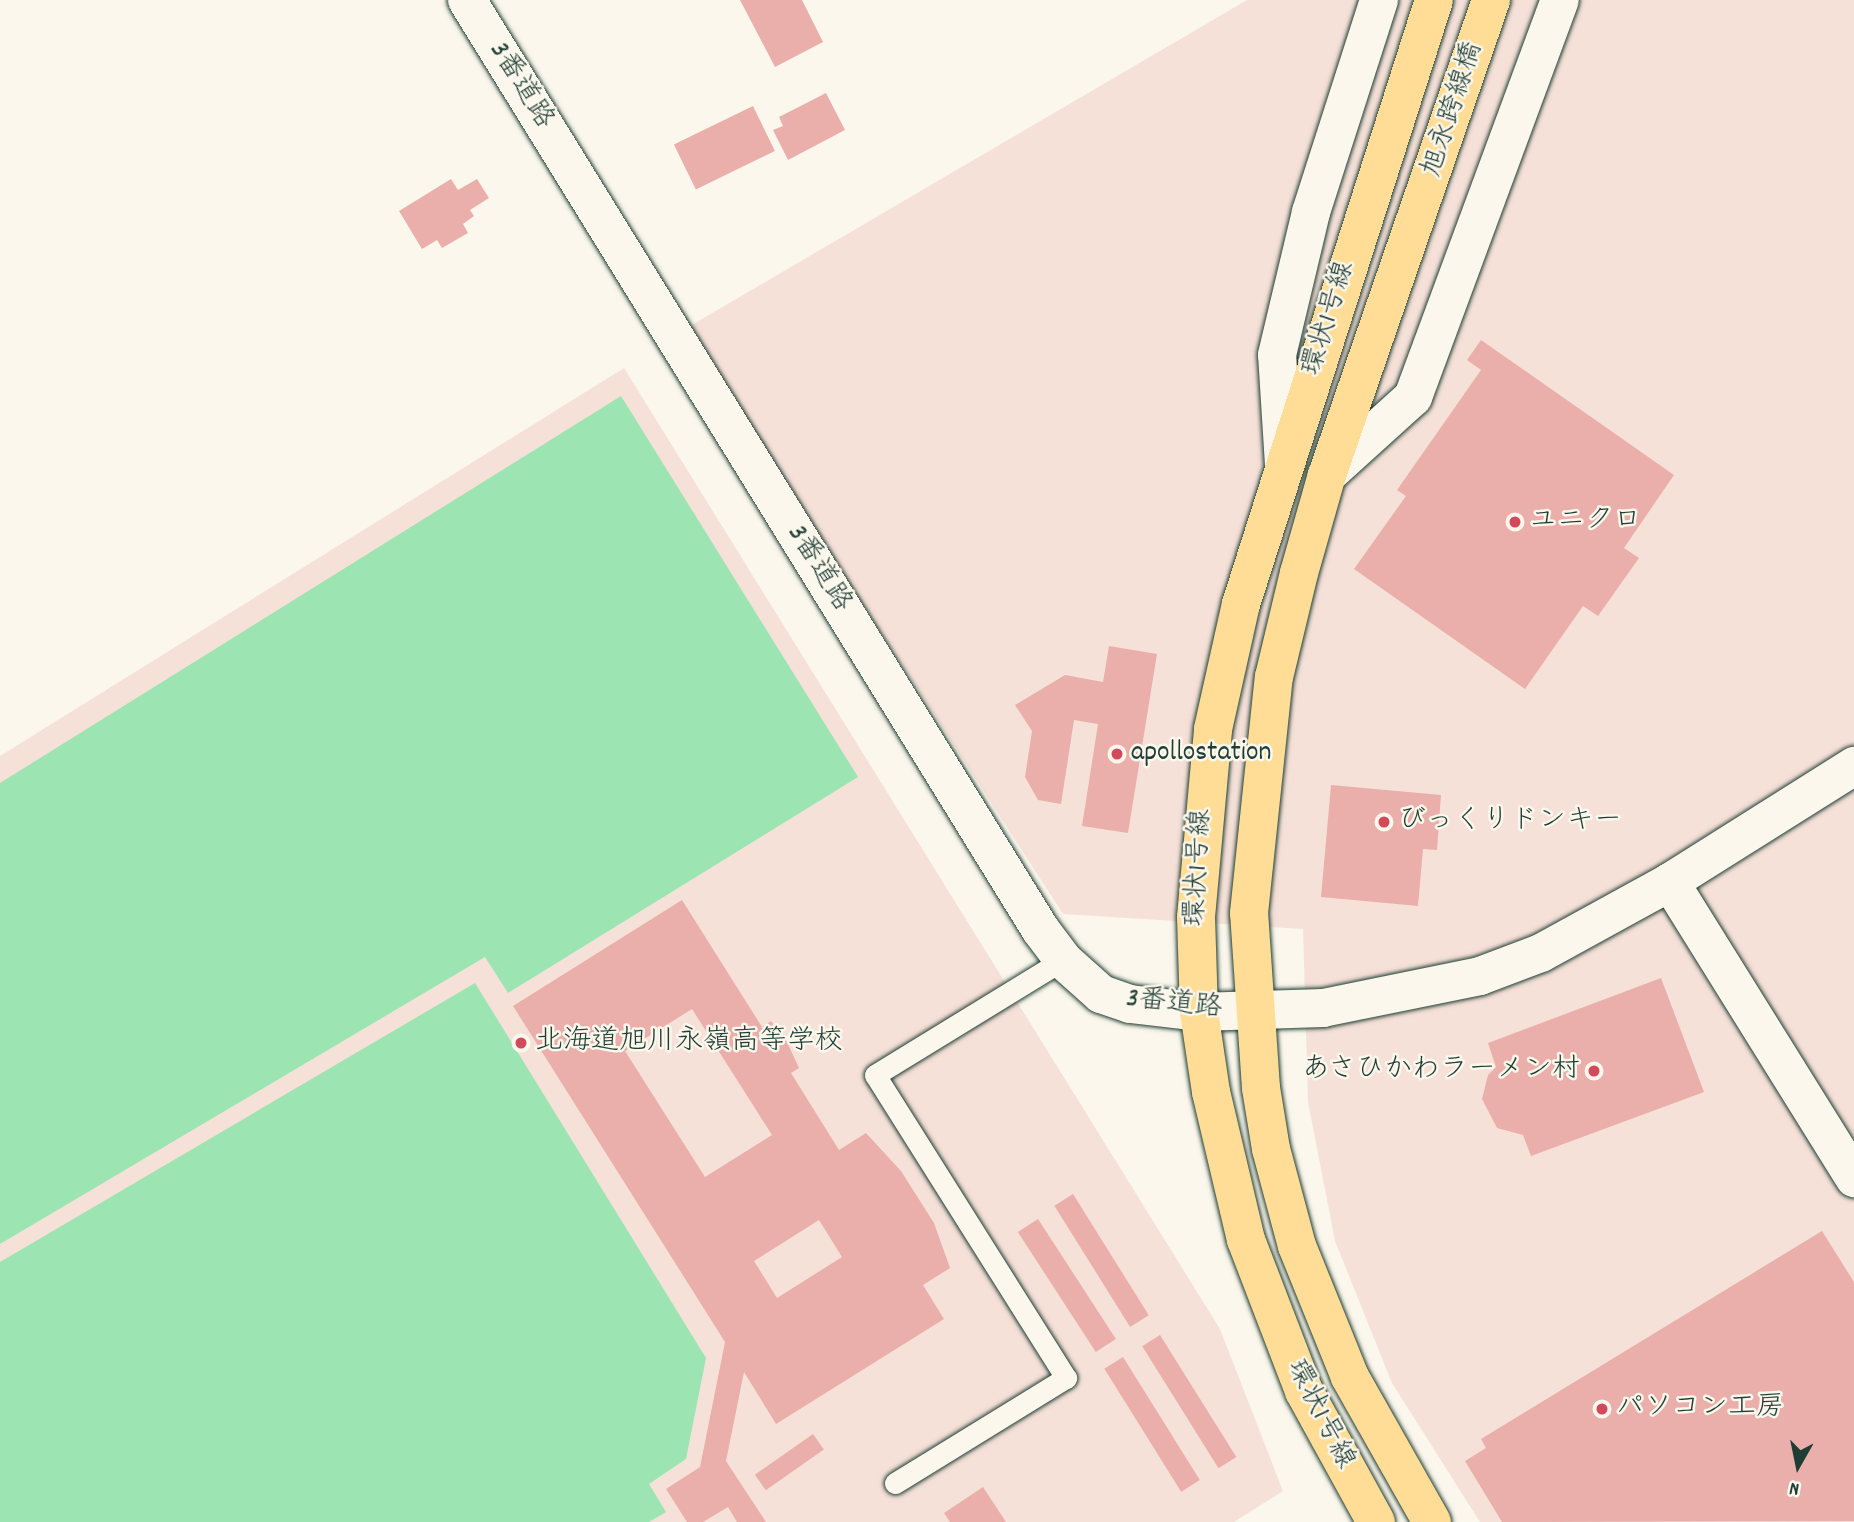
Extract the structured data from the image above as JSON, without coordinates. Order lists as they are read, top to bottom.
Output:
{
  "streets": {
    "main road": ["旭永跨線橋", "環状1号線"],
    "street": ["3番道路"]
  },
  "crossings": [
    ["3番道路", "環状1号線"],
    ["旭永跨線橋", "環状1号線"]
  ],
  "places": [
    "ユニクロ",
    "apollostation",
    "びっくりドンキー",
    "北海道旭川永嶺高等学校",
    "あさひかわラーメン村",
    "パソコン工房"
  ],
  "north": "bottom"
}
